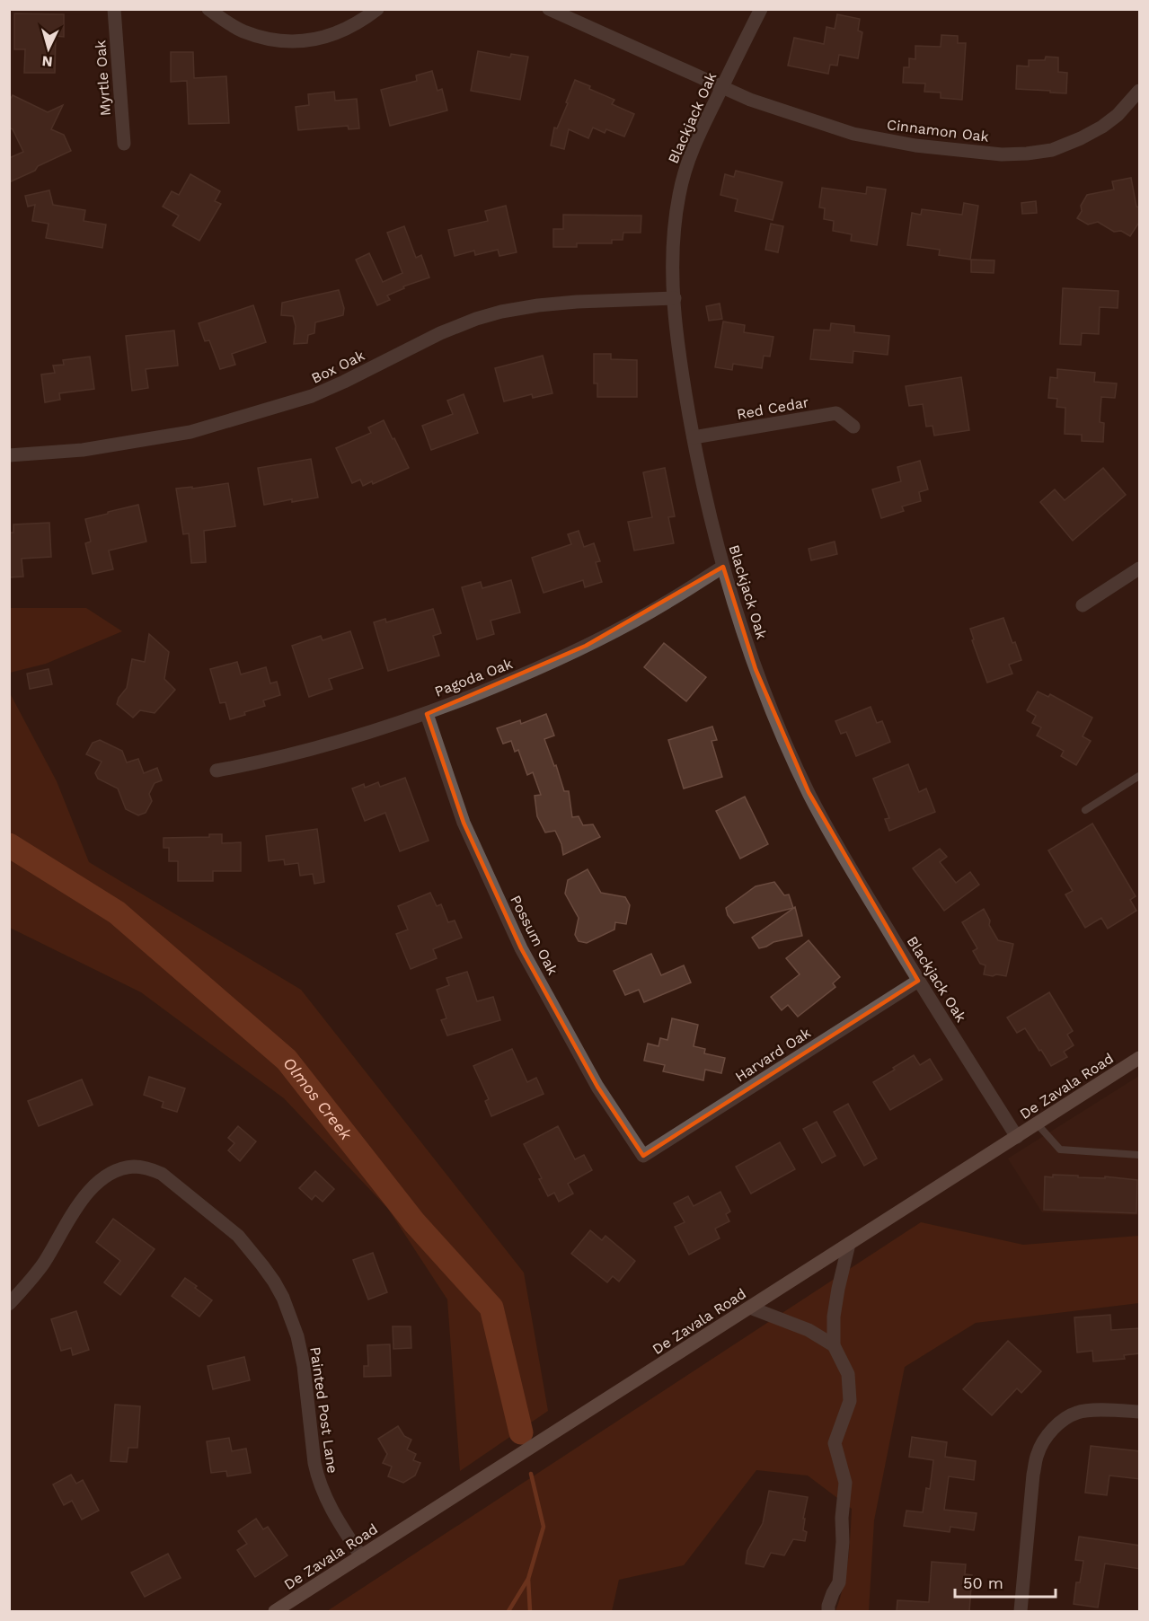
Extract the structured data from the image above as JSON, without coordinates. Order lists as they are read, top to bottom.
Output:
{
  "streets": {
    "main road": ["De Zavala Road"],
    "street": [
      "Myrtle Oak",
      "Blackjack Oak",
      "Cinnamon Oak",
      "Box Oak",
      "Red Cedar",
      "Pagoda Oak",
      "Possum Oak",
      "Harvard Oak",
      "Painted Post Lane"
    ]
  },
  "crossings": [
    ["Blackjack Oak", "Cinnamon Oak"],
    ["Blackjack Oak", "Box Oak"],
    ["Blackjack Oak", "Red Cedar"],
    ["Blackjack Oak", "Pagoda Oak"],
    ["Blackjack Oak", "Harvard Oak"],
    ["Blackjack Oak", "De Zavala Road"],
    ["Pagoda Oak", "Possum Oak"],
    ["Possum Oak", "Harvard Oak"],
    ["De Zavala Road", "Painted Post Lane"]
  ],
  "water": ["Olmos Creek"],
  "scale_bar": "50 m",
  "north": "bottom"
}
